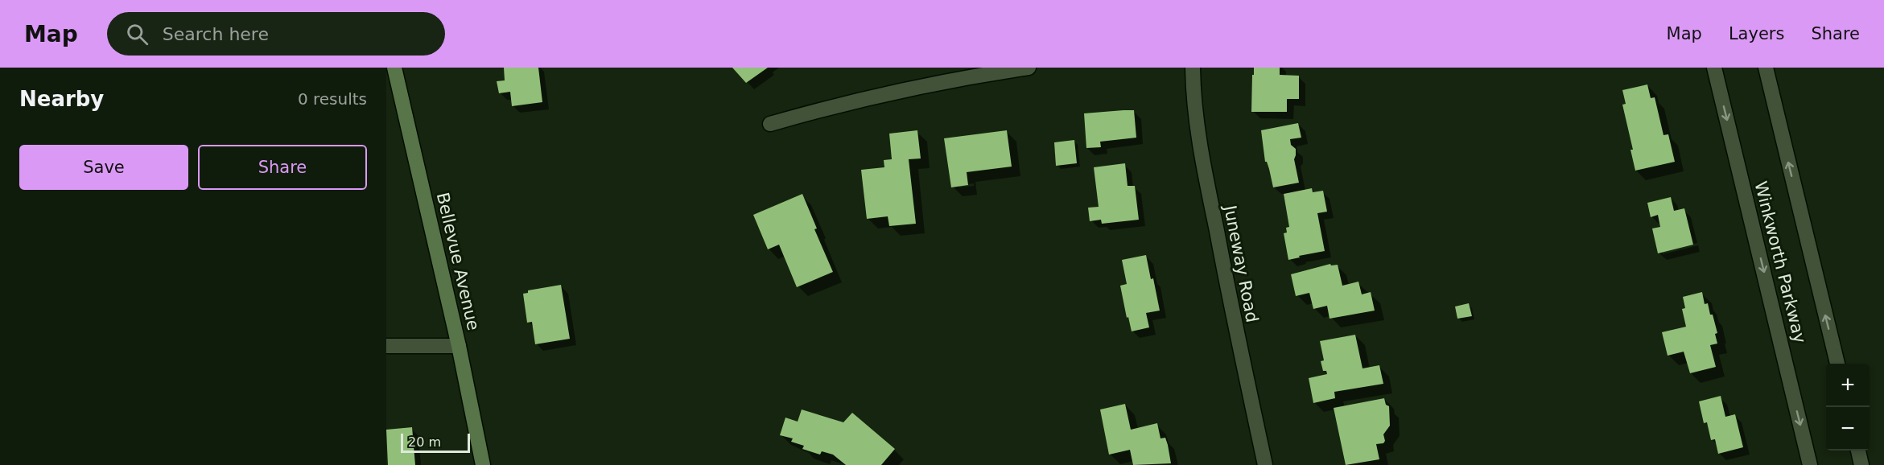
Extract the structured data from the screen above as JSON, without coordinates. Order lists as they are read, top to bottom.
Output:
{
  "streets": {
    "street": ["Bellevue Avenue", "Winkworth Parkway", "Juneway Road"]
  },
  "scale_bar": "20 m",
  "page": {
    "header": "Map",
    "search": "Search here",
    "nav": ["Map", "Layers", "Share"],
    "heading": ["Nearby", "0 results"],
    "buttons": ["Save", "Share"],
    "map_buttons": ["+", "−"],
    "scale": "20 m"
  }
}
